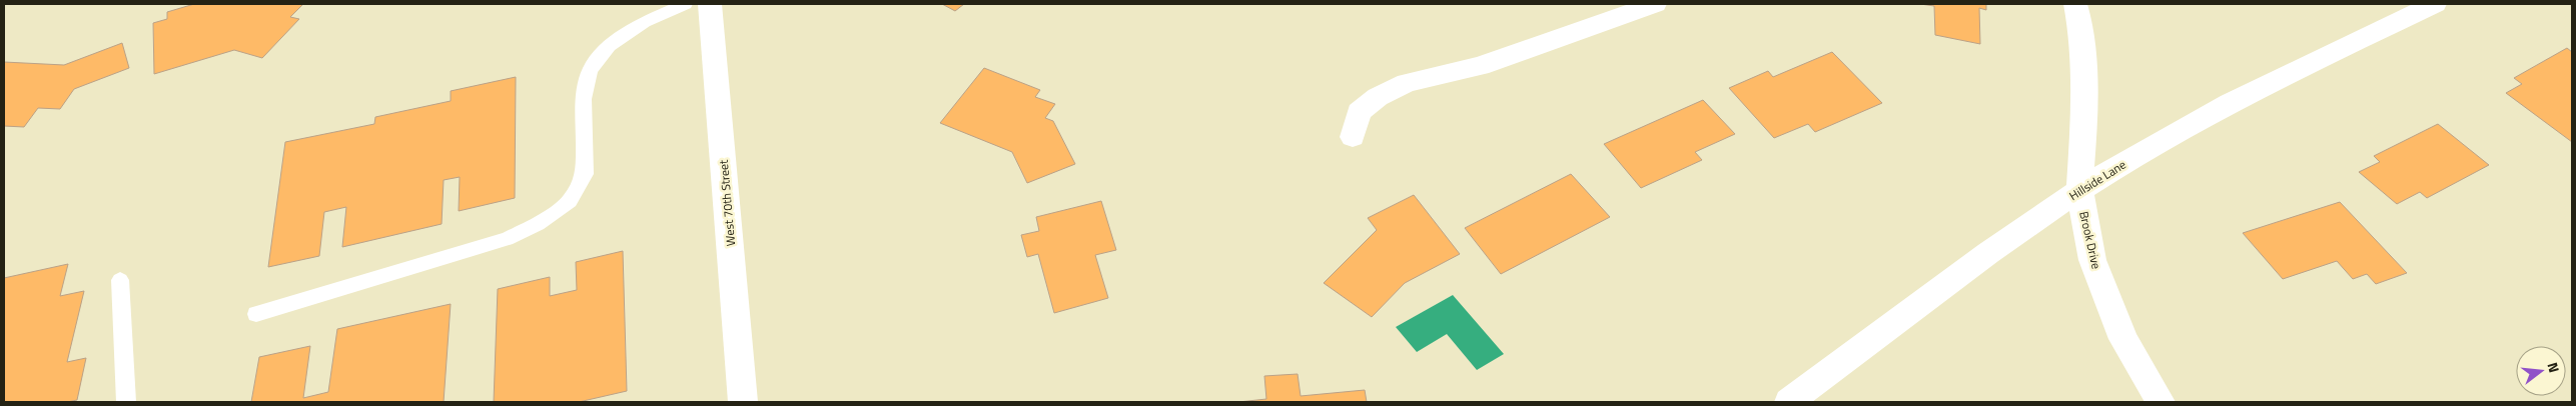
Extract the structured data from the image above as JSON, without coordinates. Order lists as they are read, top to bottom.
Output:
{
  "streets": {
    "street": ["Hillside Lane", "West 70th Street", "Brook Drive"]
  },
  "crossings": [
    ["Hillside Lane", "Brook Drive"]
  ],
  "north": "right"
}
